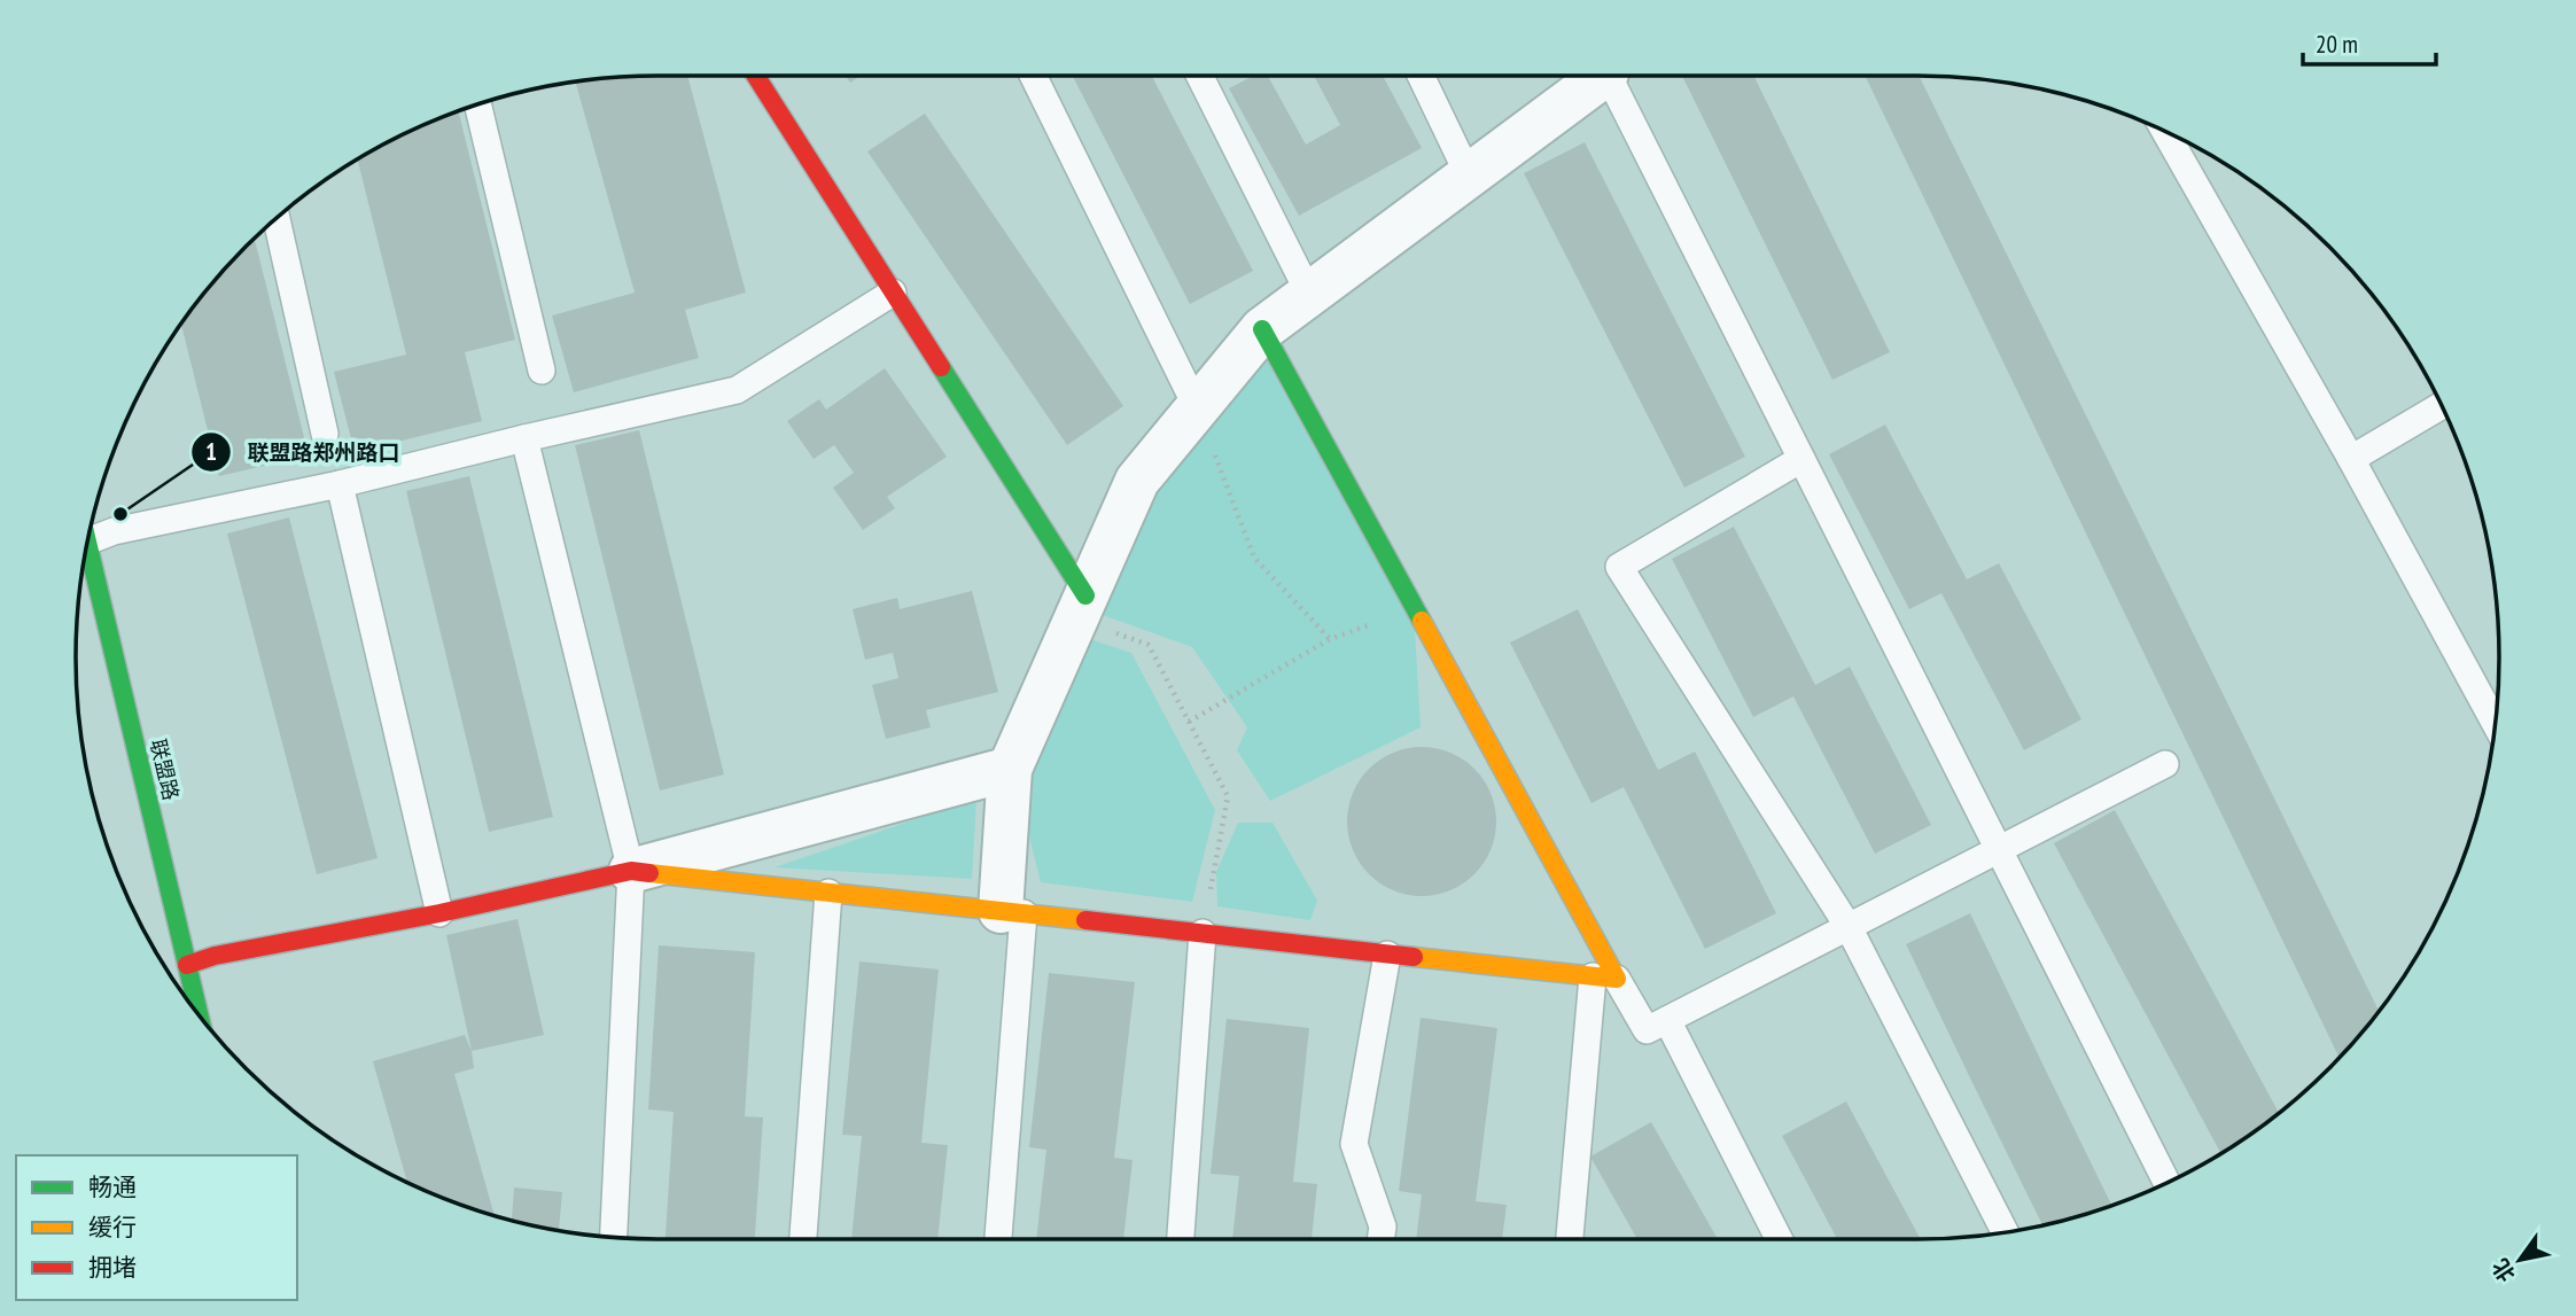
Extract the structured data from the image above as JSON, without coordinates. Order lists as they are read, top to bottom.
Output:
{
  "streets": {
    "street": ["联盟路"]
  },
  "places": ["联盟路郑州路口"],
  "legend": ["畅通", "缓行", "拥堵"],
  "scale_bar": "20 m",
  "north": "bottom left"
}
